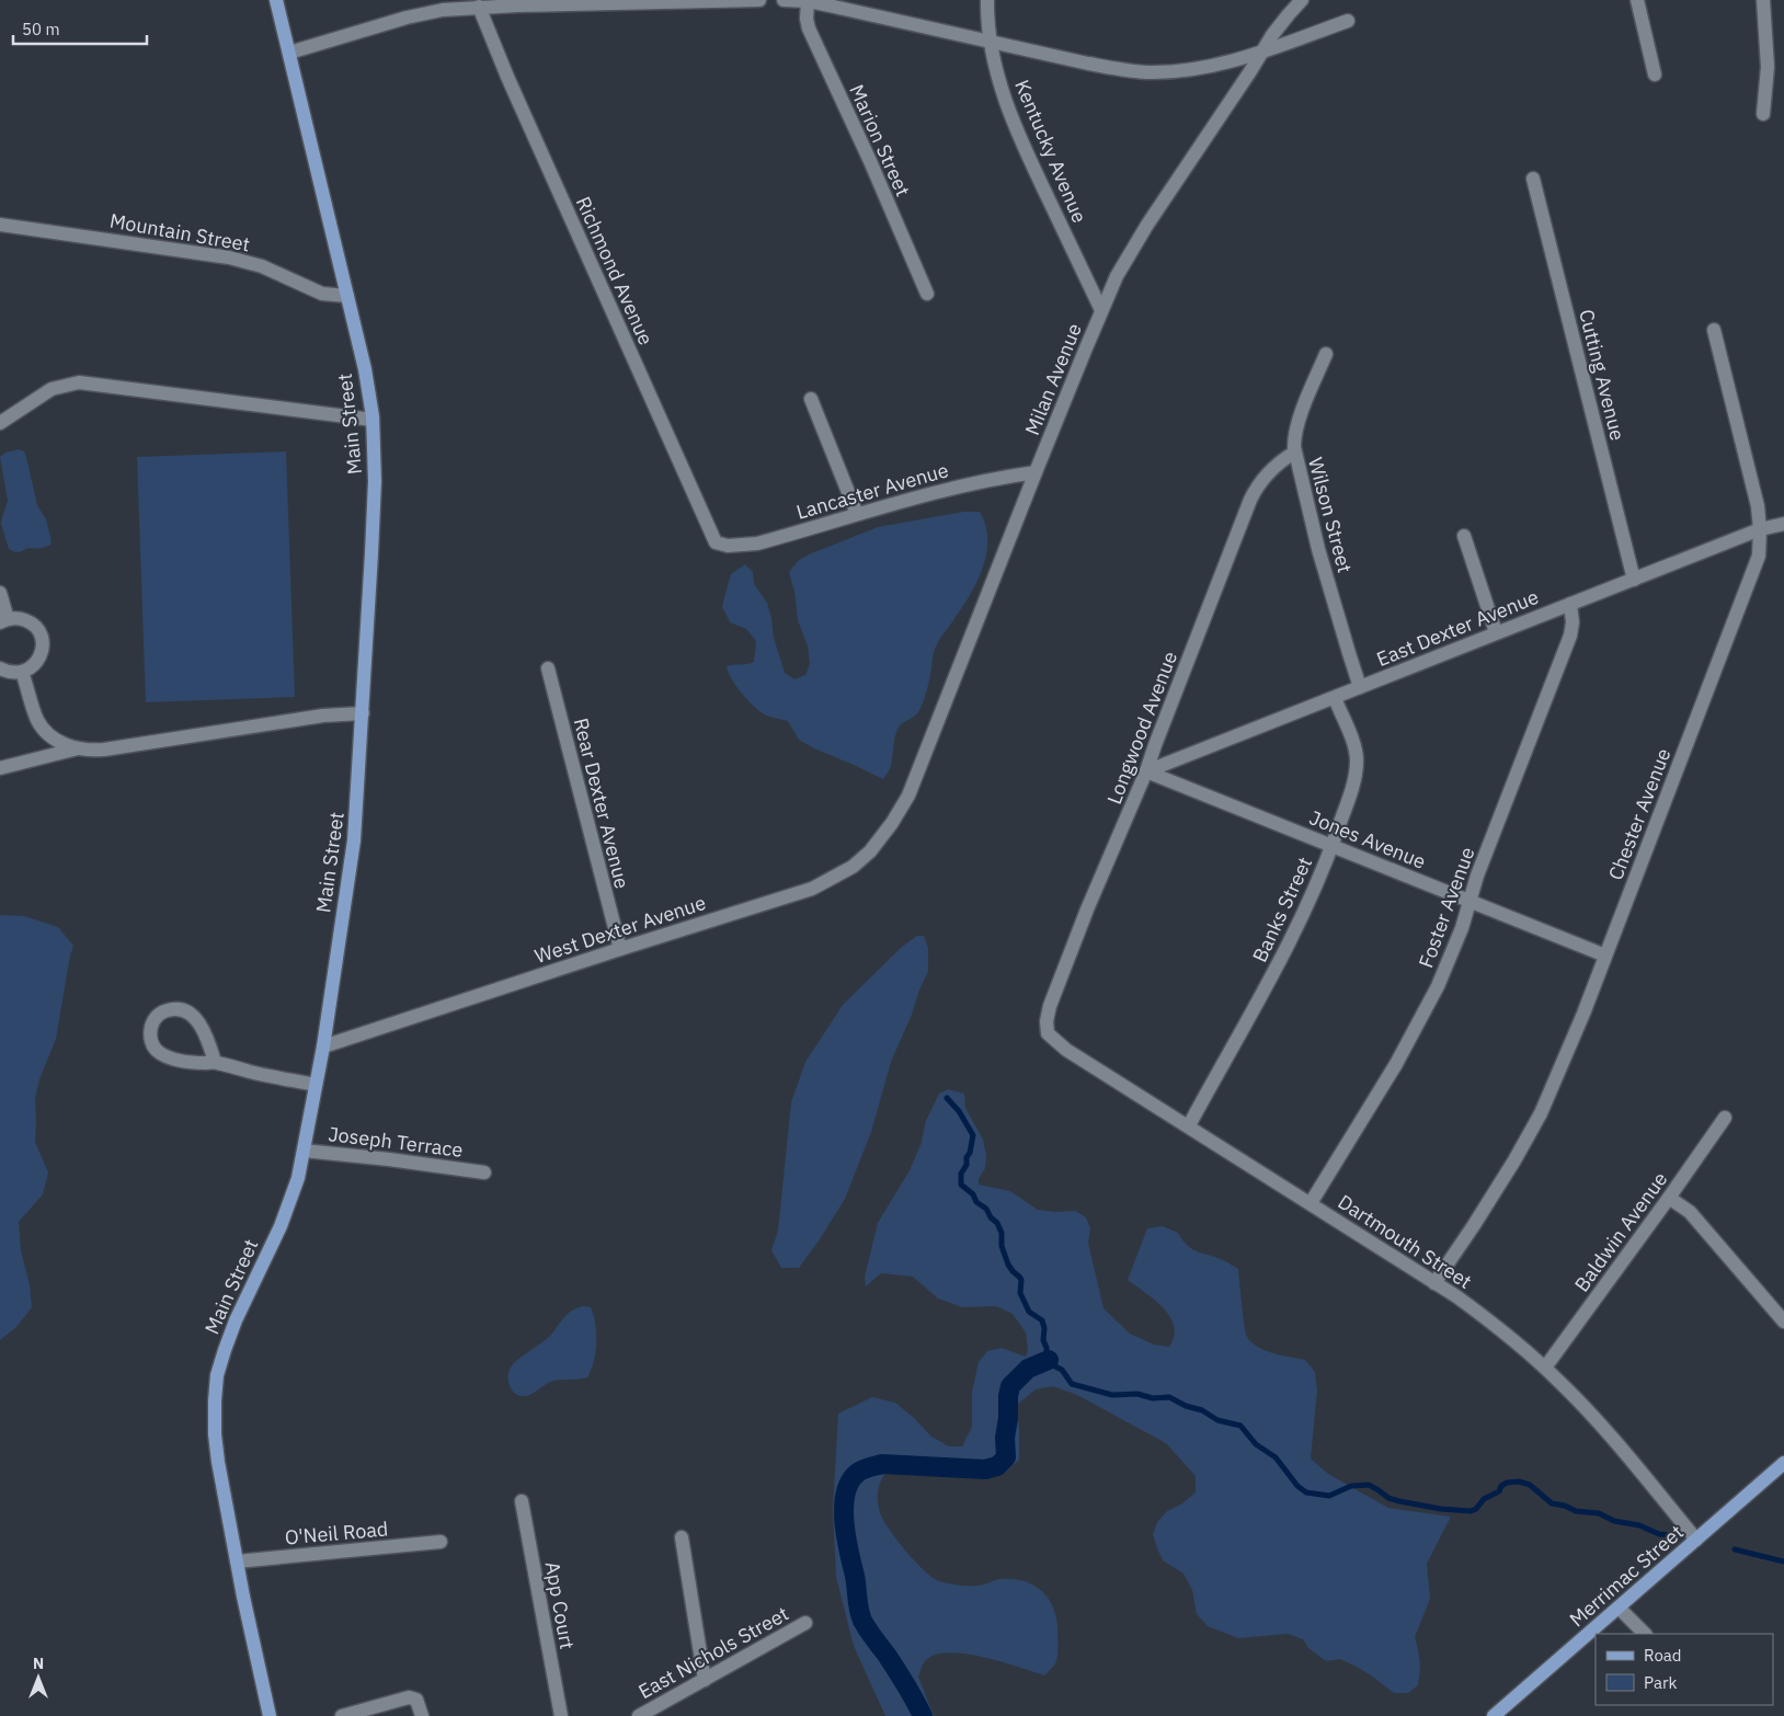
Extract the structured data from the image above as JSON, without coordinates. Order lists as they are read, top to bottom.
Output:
{
  "streets": {
    "main road": ["Main Street", "Merrimac Street"],
    "street": [
      "Marion Street",
      "Kentucky Avenue",
      "Mountain Street",
      "Richmond Avenue",
      "Cutting Avenue",
      "Milan Avenue",
      "Lancaster Avenue",
      "Wilson Street",
      "East Dexter Avenue",
      "Longwood Avenue",
      "Rear Dexter Avenue",
      "Chester Avenue",
      "Jones Avenue",
      "Foster Avenue",
      "Banks Street",
      "West Dexter Avenue",
      "Joseph Terrace",
      "Baldwin Avenue",
      "Dartmouth Street",
      "O'Neil Road",
      "App Court",
      "East Nichols Street"
    ]
  },
  "crossings": [
    ["Kentucky Avenue", "Milan Avenue"],
    ["Mountain Street", "Main Street"],
    ["Richmond Avenue", "Lancaster Avenue"],
    ["Cutting Avenue", "East Dexter Avenue"],
    ["Milan Avenue", "Lancaster Avenue"],
    ["Milan Avenue", "West Dexter Avenue"],
    ["Main Street", "West Dexter Avenue"],
    ["Main Street", "Joseph Terrace"],
    ["Main Street", "O'Neil Road"],
    ["Wilson Street", "East Dexter Avenue"],
    ["Wilson Street", "Longwood Avenue"],
    ["East Dexter Avenue", "Longwood Avenue"],
    ["East Dexter Avenue", "Chester Avenue"],
    ["East Dexter Avenue", "Jones Avenue"],
    ["East Dexter Avenue", "Foster Avenue"],
    ["East Dexter Avenue", "Banks Street"],
    ["Longwood Avenue", "Jones Avenue"],
    ["Longwood Avenue", "Dartmouth Street"],
    ["Rear Dexter Avenue", "West Dexter Avenue"],
    ["Chester Avenue", "Jones Avenue"],
    ["Chester Avenue", "Dartmouth Street"],
    ["Jones Avenue", "Foster Avenue"],
    ["Jones Avenue", "Banks Street"],
    ["Foster Avenue", "Dartmouth Street"],
    ["Banks Street", "Dartmouth Street"],
    ["Baldwin Avenue", "Dartmouth Street"],
    ["Dartmouth Street", "Merrimac Street"]
  ],
  "legend": ["Road", "Park"],
  "scale_bar": "50 m",
  "north": "top"
}
